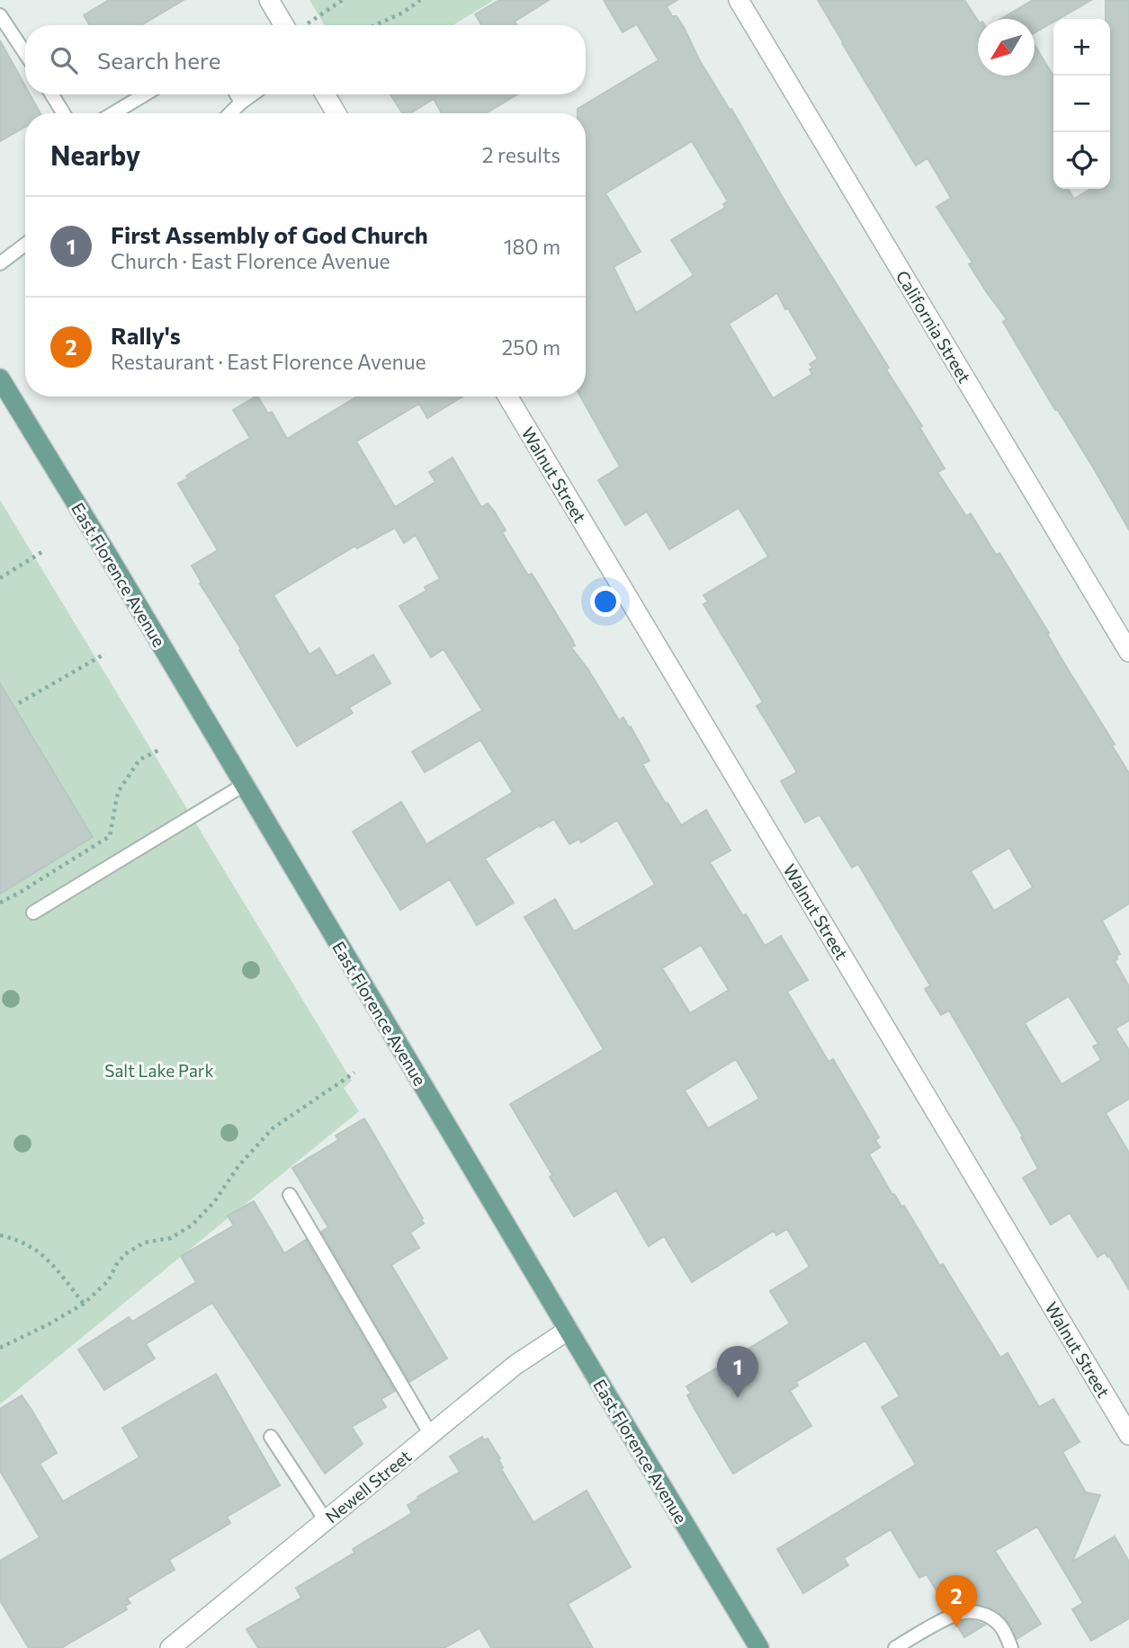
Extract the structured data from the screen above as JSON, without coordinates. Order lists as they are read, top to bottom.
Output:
{
  "streets": {
    "main road": ["East Florence Avenue"],
    "street": ["California Street", "Walnut Street", "Newell Street"]
  },
  "crossings": [
    ["East Florence Avenue", "Newell Street"]
  ],
  "parks": ["Salt Lake Park"],
  "north": "bottom left",
  "page": {
    "map_buttons": ["+", "−"],
    "search": "Search here",
    "heading": ["Nearby", "2 results"],
    "list": [
      {
        "mark": "1",
        "name": "First Assembly of God Church",
        "note": "Church · East Florence Avenue",
        "value": "180 m"
      },
      {
        "mark": "2",
        "name": "Rally's",
        "note": "Restaurant · East Florence Avenue",
        "value": "250 m"
      }
    ],
    "pins": ["1", "2"]
  }
}
